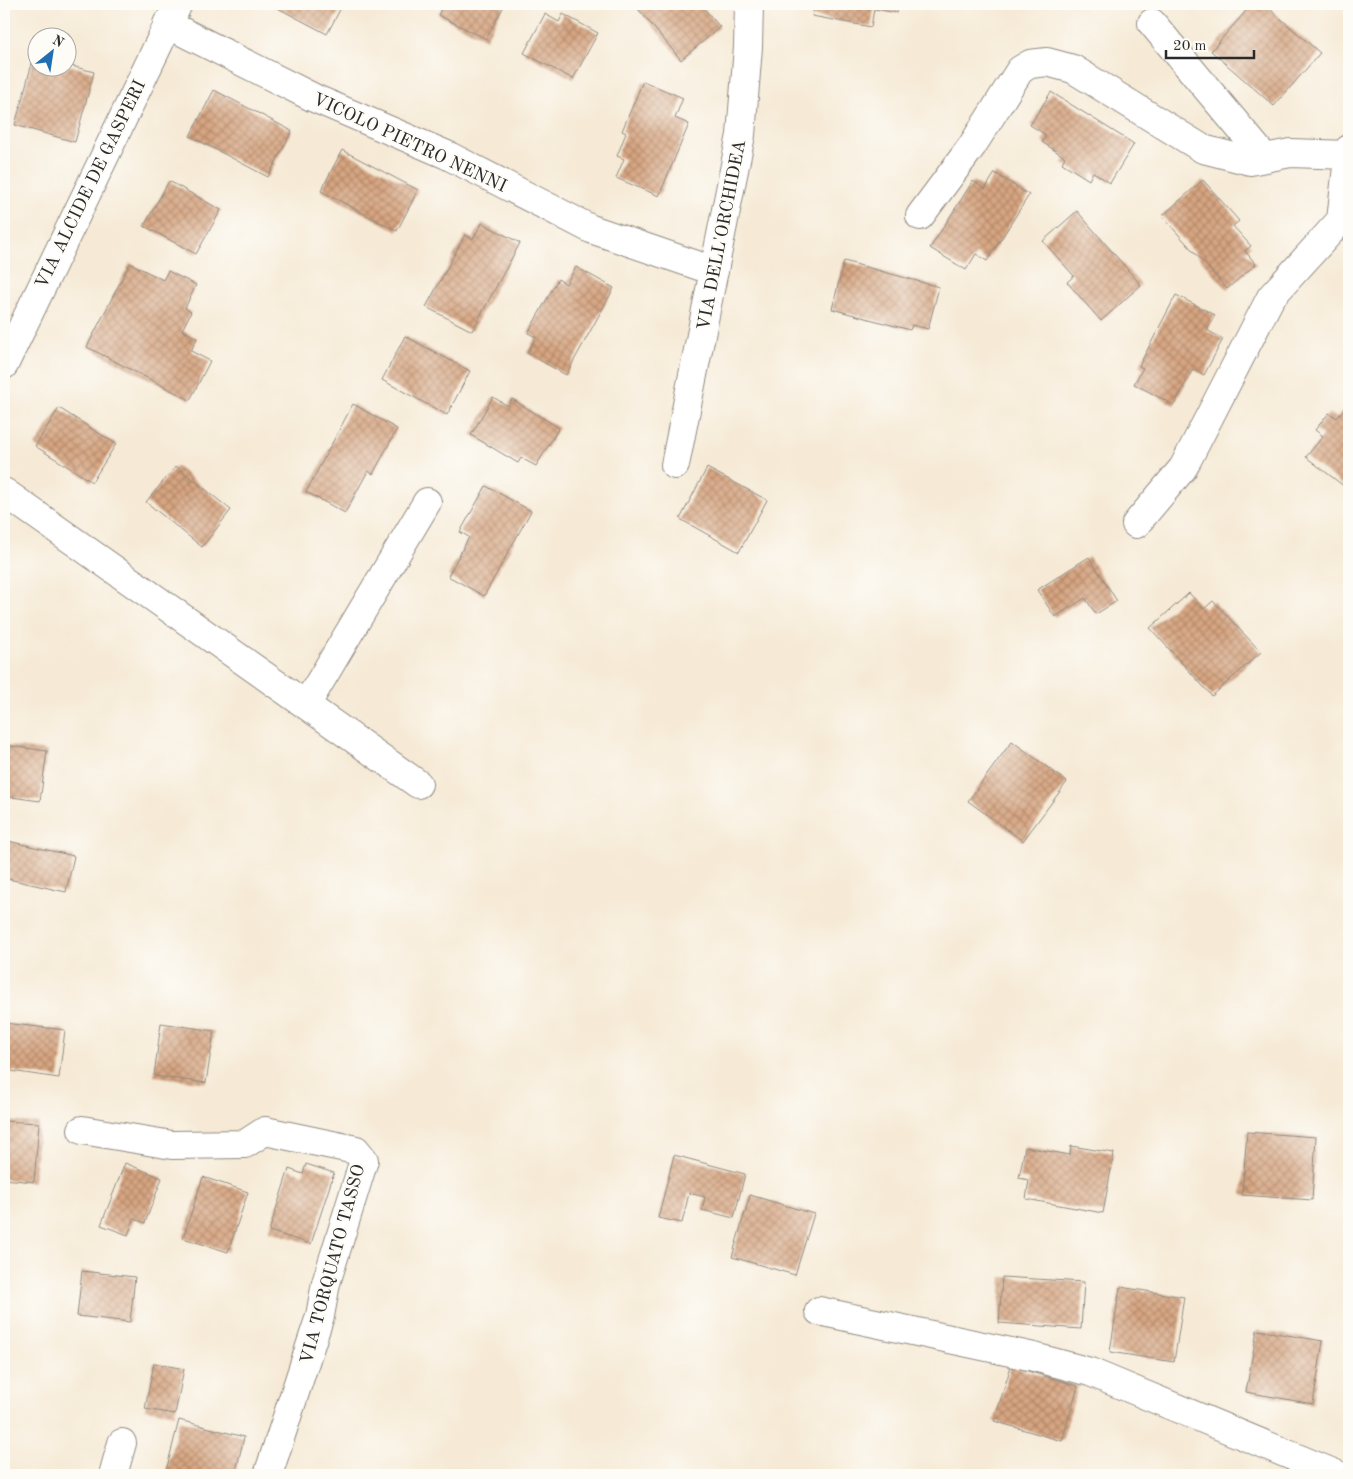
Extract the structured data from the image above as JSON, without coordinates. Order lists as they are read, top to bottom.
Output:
{
  "streets": {
    "street": [
      "VICOLO PIETRO NENNI",
      "VIA ALCIDE DE GASPERI",
      "VIA DELL'ORCHIDEA",
      "VIA TORQUATO TASSO"
    ]
  },
  "crossings": [
    ["VICOLO PIETRO NENNI", "VIA ALCIDE DE GASPERI"],
    ["VICOLO PIETRO NENNI", "VIA DELL'ORCHIDEA"]
  ],
  "scale_bar": "20 m",
  "north": "top right"
}
